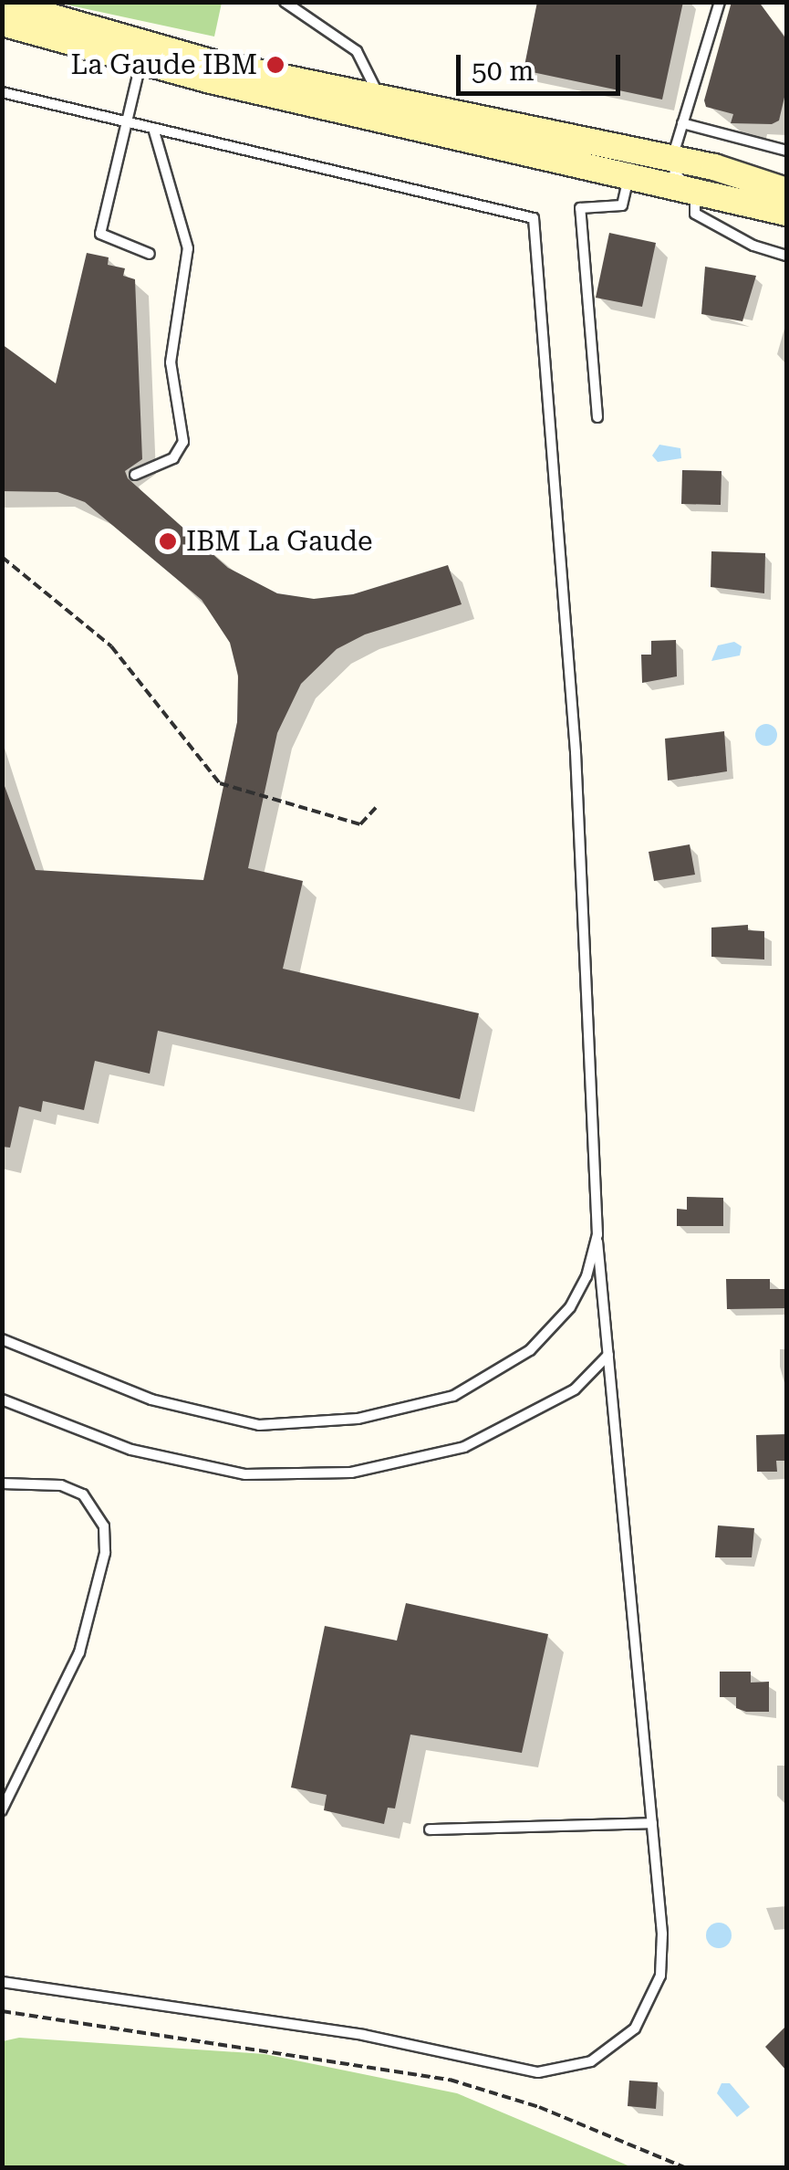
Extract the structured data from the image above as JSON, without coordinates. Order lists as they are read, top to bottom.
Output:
{
  "places": ["La Gaude IBM", "IBM La Gaude"],
  "scale_bar": "50 m"
}
